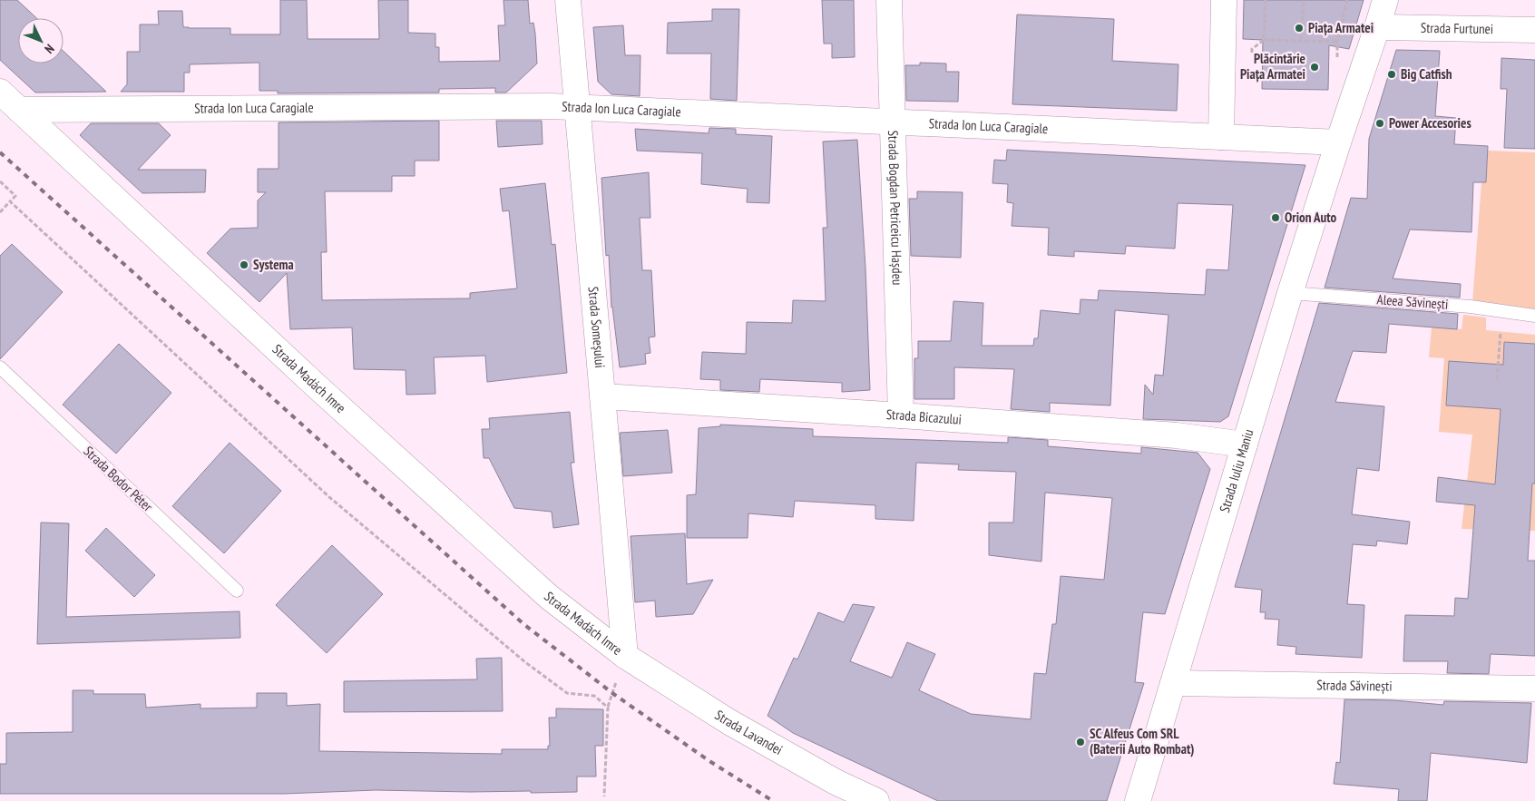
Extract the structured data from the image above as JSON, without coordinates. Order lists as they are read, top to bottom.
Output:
{
  "streets": {
    "street": [
      "Strada Furtunei",
      "Strada Ion Luca Caragiale",
      "Strada Bogdan Petriceicu Hașdeu",
      "Strada Someșului",
      "Strada Madách Imre",
      "Strada Bicazului",
      "Strada Iuliu Maniu",
      "Strada Săvinești",
      "Strada Lavandei"
    ],
    "lane": ["Aleea Săvinești", "Strada Bodor Péter"]
  },
  "crossings": [
    ["Strada Ion Luca Caragiale", "Strada Bogdan Petriceicu Hașdeu"],
    ["Strada Ion Luca Caragiale", "Strada Someșului"],
    ["Strada Ion Luca Caragiale", "Strada Madách Imre"],
    ["Strada Bogdan Petriceicu Hașdeu", "Strada Bicazului"],
    ["Aleea Săvinești", "Strada Iuliu Maniu"],
    ["Strada Someșului", "Strada Madách Imre"],
    ["Strada Someșului", "Strada Bicazului"],
    ["Strada Someșului", "Strada Lavandei"],
    ["Strada Madách Imre", "Strada Lavandei"],
    ["Strada Bicazului", "Strada Iuliu Maniu"],
    ["Strada Iuliu Maniu", "Strada Săvinești"]
  ],
  "places": [
    "Piața Armatei",
    "Plăcintărie Piața Armatei",
    "Big Catfish",
    "Power Accesories",
    "Orion Auto",
    "Systema",
    "SC Alfeus Com SRL (Baterii Auto Rombat)"
  ],
  "north": "bottom right"
}
